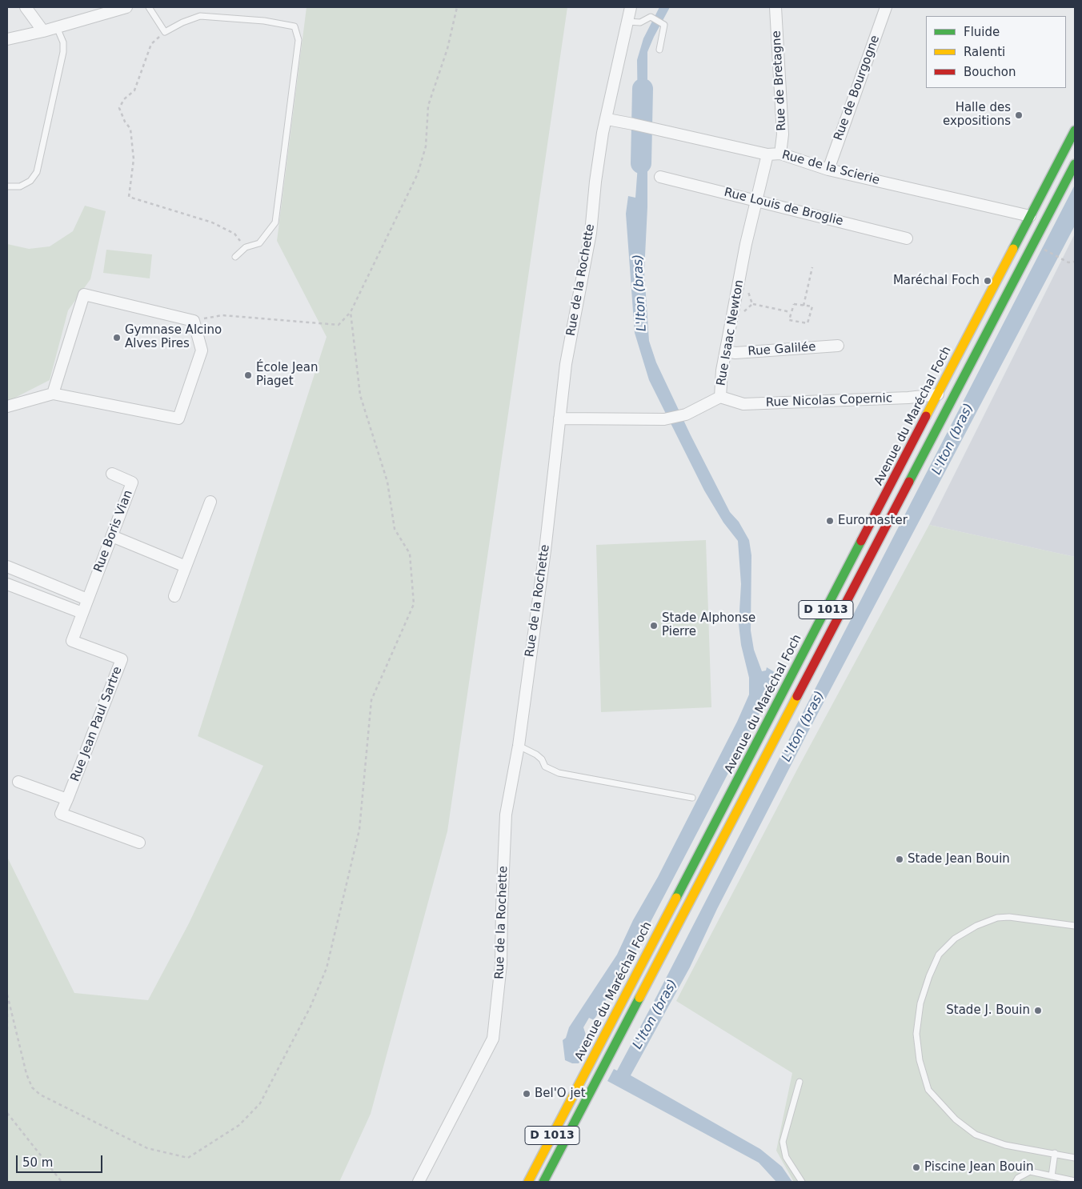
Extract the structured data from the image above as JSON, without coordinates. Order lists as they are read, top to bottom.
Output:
{
  "streets": {
    "main road": ["Avenue du Maréchal Foch", "D 1013"],
    "street": [
      "Rue de Bretagne",
      "Rue de Bourgogne",
      "Rue de la Scierie",
      "Rue Louis de Broglie",
      "Rue de la Rochette",
      "Rue Isaac Newton",
      "Rue Galilée",
      "Rue Nicolas Copernic",
      "Rue Boris Vian",
      "Rue Jean Paul Sartre"
    ]
  },
  "crossings": [
    ["Rue de Bretagne", "Rue de la Scierie"],
    ["Rue de Bourgogne", "Rue de la Scierie"],
    ["Rue de la Scierie", "Rue de la Rochette"],
    ["Rue de la Scierie", "Rue Isaac Newton"],
    ["Rue de la Scierie", "Avenue du Maréchal Foch"],
    ["Rue Louis de Broglie", "Rue Isaac Newton"],
    ["Rue de la Rochette", "Rue Isaac Newton"],
    ["Rue Isaac Newton", "Rue Galilée"],
    ["Rue Isaac Newton", "Rue Nicolas Copernic"],
    ["Rue Nicolas Copernic", "Avenue du Maréchal Foch"],
    ["Rue Boris Vian", "Rue Jean Paul Sartre"]
  ],
  "water": ["L'Iton (bras)"],
  "places": [
    "Halle des expositions",
    "Maréchal Foch",
    "Gymnase Alcino Alves Pires",
    "École Jean Piaget",
    "Euromaster",
    "Stade Alphonse Pierre",
    "Stade Jean Bouin",
    "Stade J. Bouin",
    "Bel'O jet",
    "Piscine Jean Bouin"
  ],
  "legend": ["Fluide", "Ralenti", "Bouchon"],
  "scale_bar": "50 m"
}
